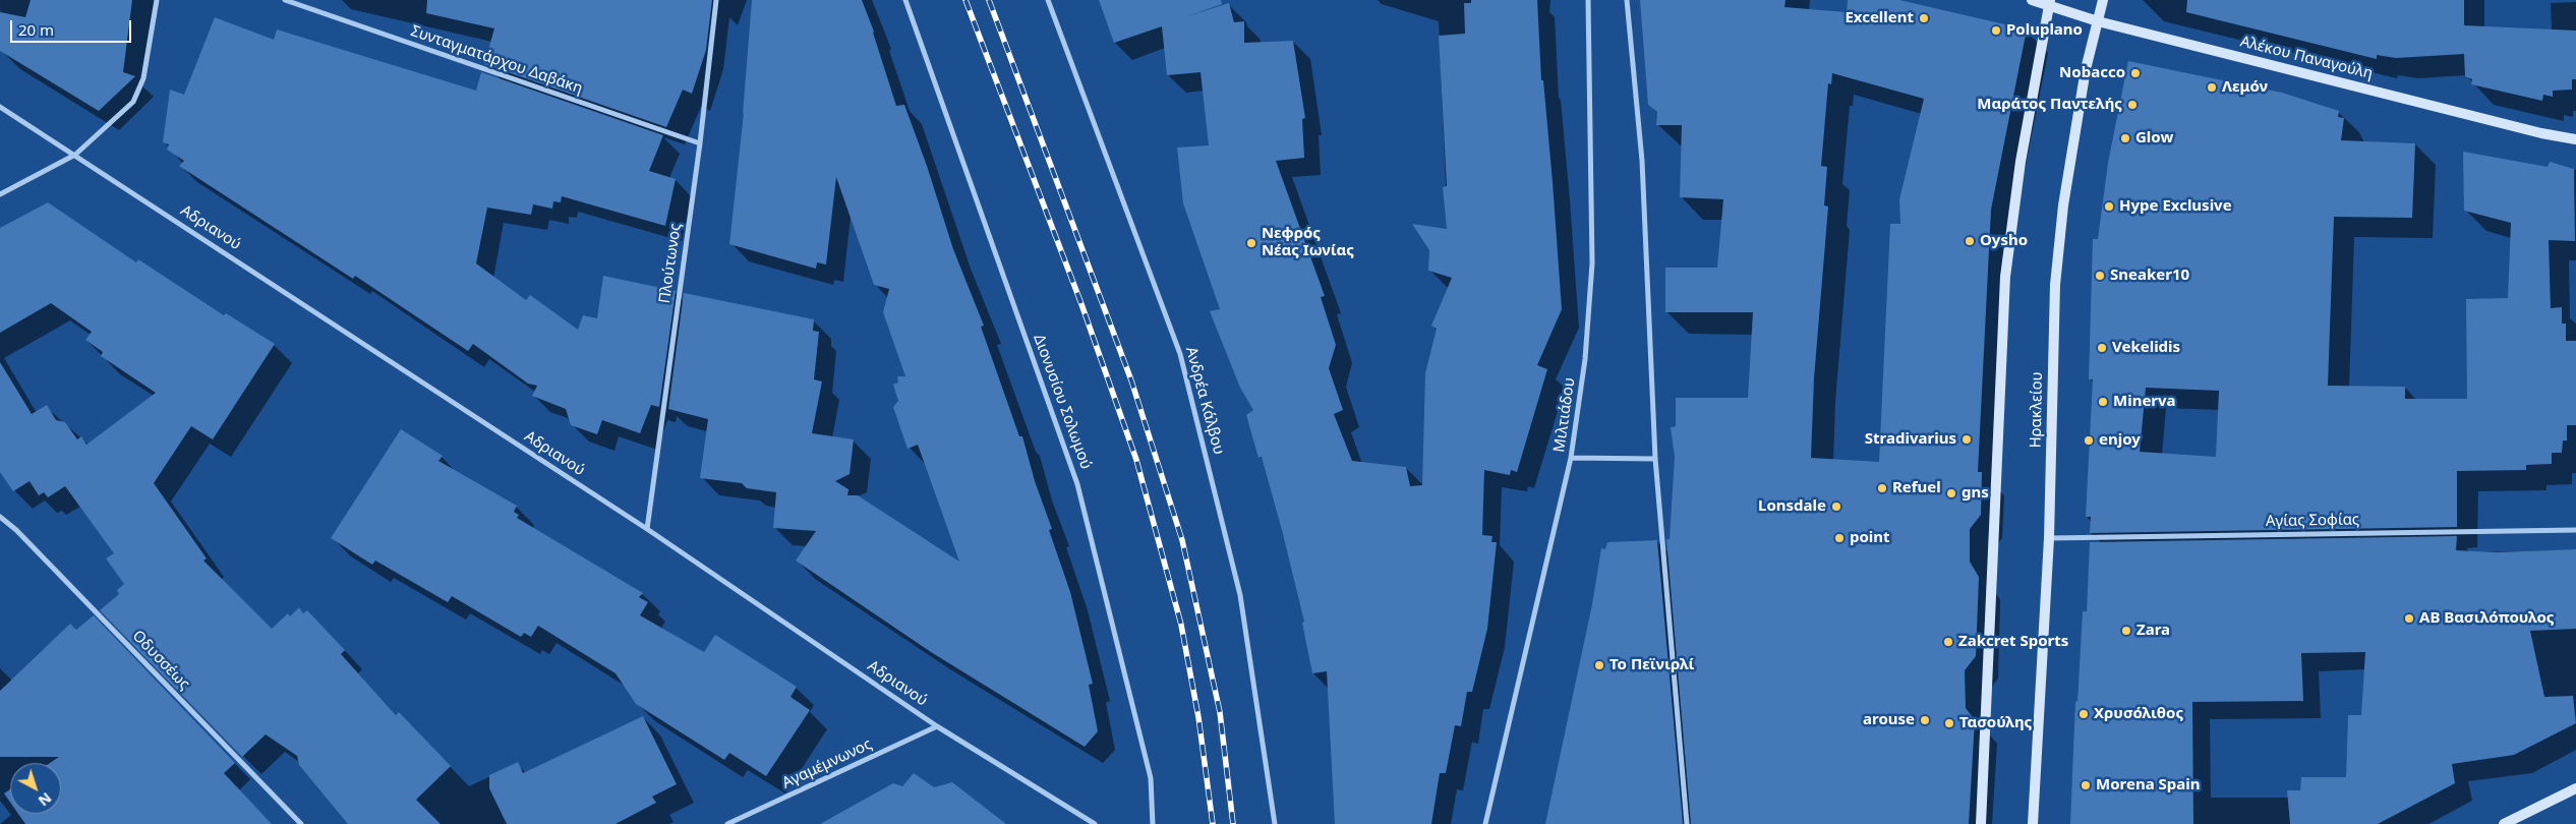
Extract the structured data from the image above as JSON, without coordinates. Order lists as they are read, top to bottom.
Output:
{
  "streets": {
    "main road": ["Αλέκου Παναγούλη", "Ηρακλείου"],
    "street": [
      "Συνταγματάρχου Δαβάκη",
      "Αδριανού",
      "Πλούτωνος",
      "Ανδρέα Κάλβου",
      "Διονυσίου Σολωμού",
      "Μιλτιάδου",
      "Αγίας Σοφίας",
      "Οδυσσέως",
      "Αγαμέμνωνος"
    ]
  },
  "crossings": [
    ["Αλέκου Παναγούλη", "Ηρακλείου"],
    ["Συνταγματάρχου Δαβάκη", "Πλούτωνος"],
    ["Αδριανού", "Πλούτωνος"],
    ["Αδριανού", "Αγαμέμνωνος"],
    ["Ηρακλείου", "Αγίας Σοφίας"]
  ],
  "places": [
    "Excellent",
    "Poluplano",
    "Nobacco",
    "Λεμόν",
    "Μαράτος Παντελής",
    "Glow",
    "Hype Exclusive",
    "Oysho",
    "Νεφρός Νέας Ιωνίας",
    "Sneaker10",
    "Vekelidis",
    "Minerva",
    "Stradivarius",
    "enjoy",
    "Refuel",
    "gns",
    "Lonsdale",
    "point",
    "ΑΒ Βασιλόπουλος",
    "Zara",
    "Zakcret Sports",
    "Το Πεϊνιρλί",
    "Χρυσόλιθος",
    "arouse",
    "Τασούλης",
    "Morena Spain"
  ],
  "scale_bar": "20 m",
  "north": "bottom right"
}
